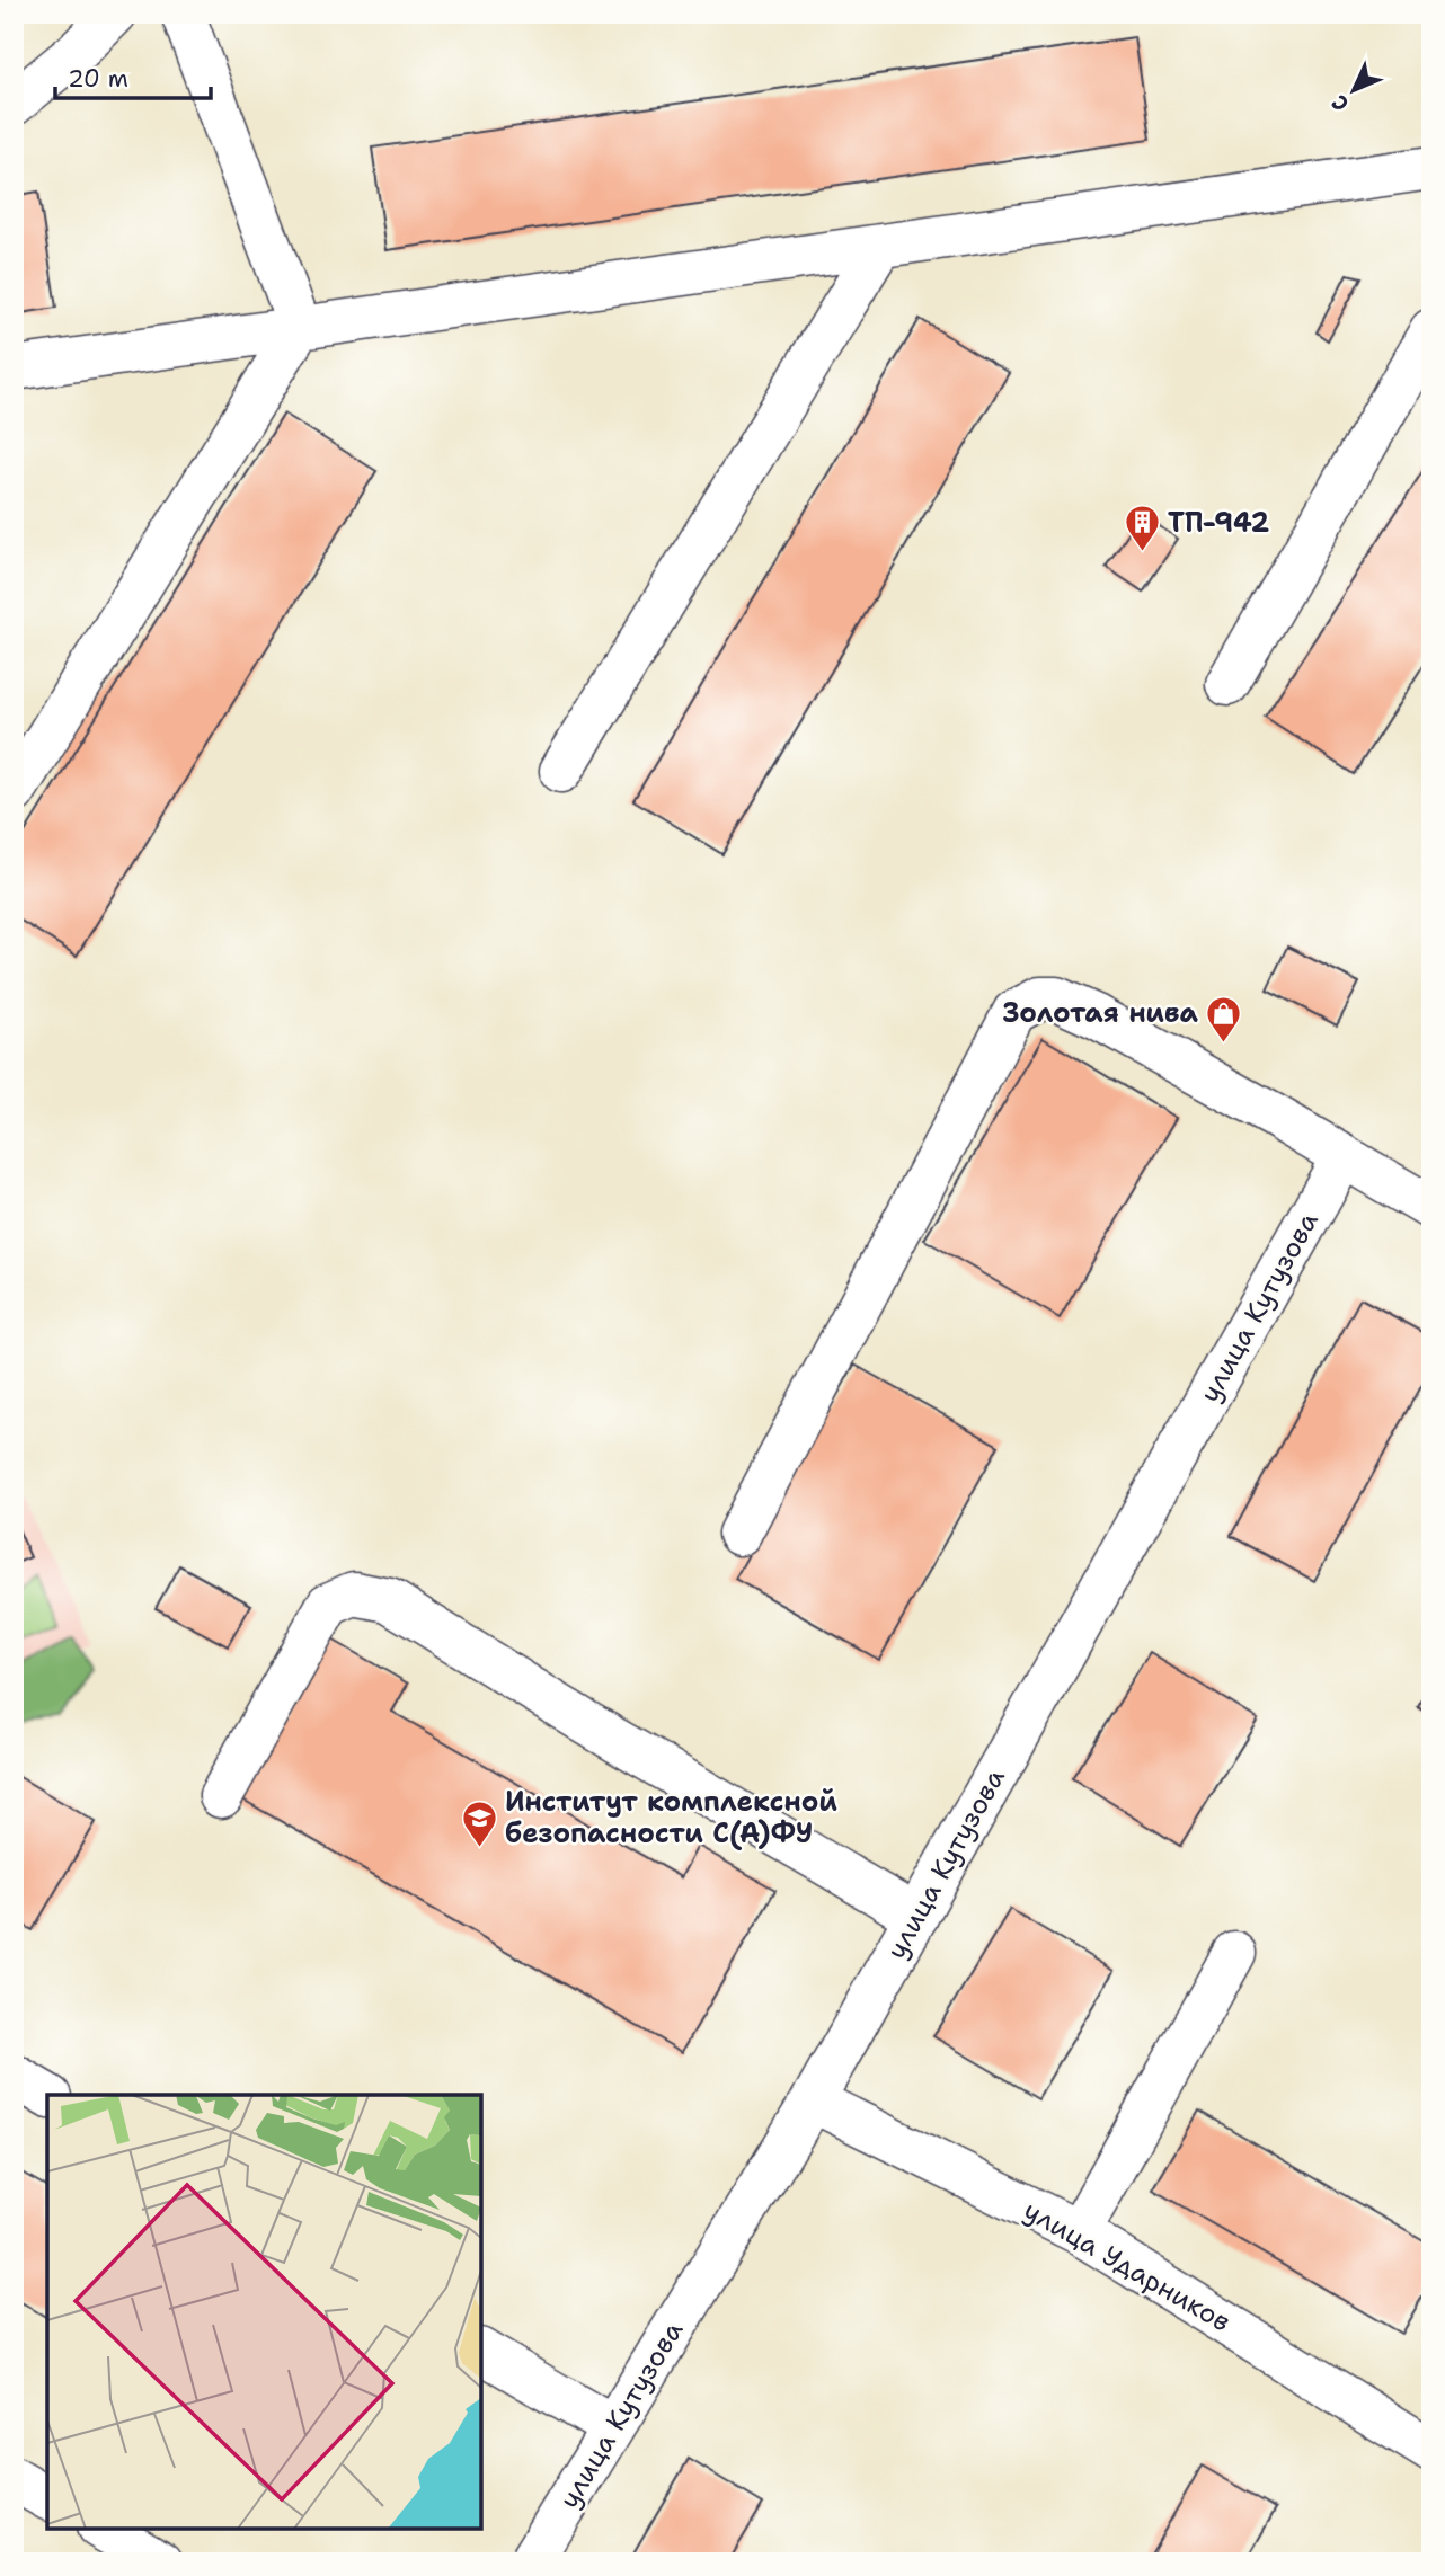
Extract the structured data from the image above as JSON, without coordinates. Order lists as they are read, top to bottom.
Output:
{
  "streets": {
    "street": ["улица Кутузова", "улица Ударников"]
  },
  "crossings": [
    ["улица Кутузова", "улица Ударников"]
  ],
  "places": {
    "building": ["ТП-942"],
    "shop": ["Золотая нива"],
    "school or university": ["Институт комплексной безопасности С(А)ФУ"]
  },
  "scale_bar": "20 m",
  "north": "bottom left"
}
